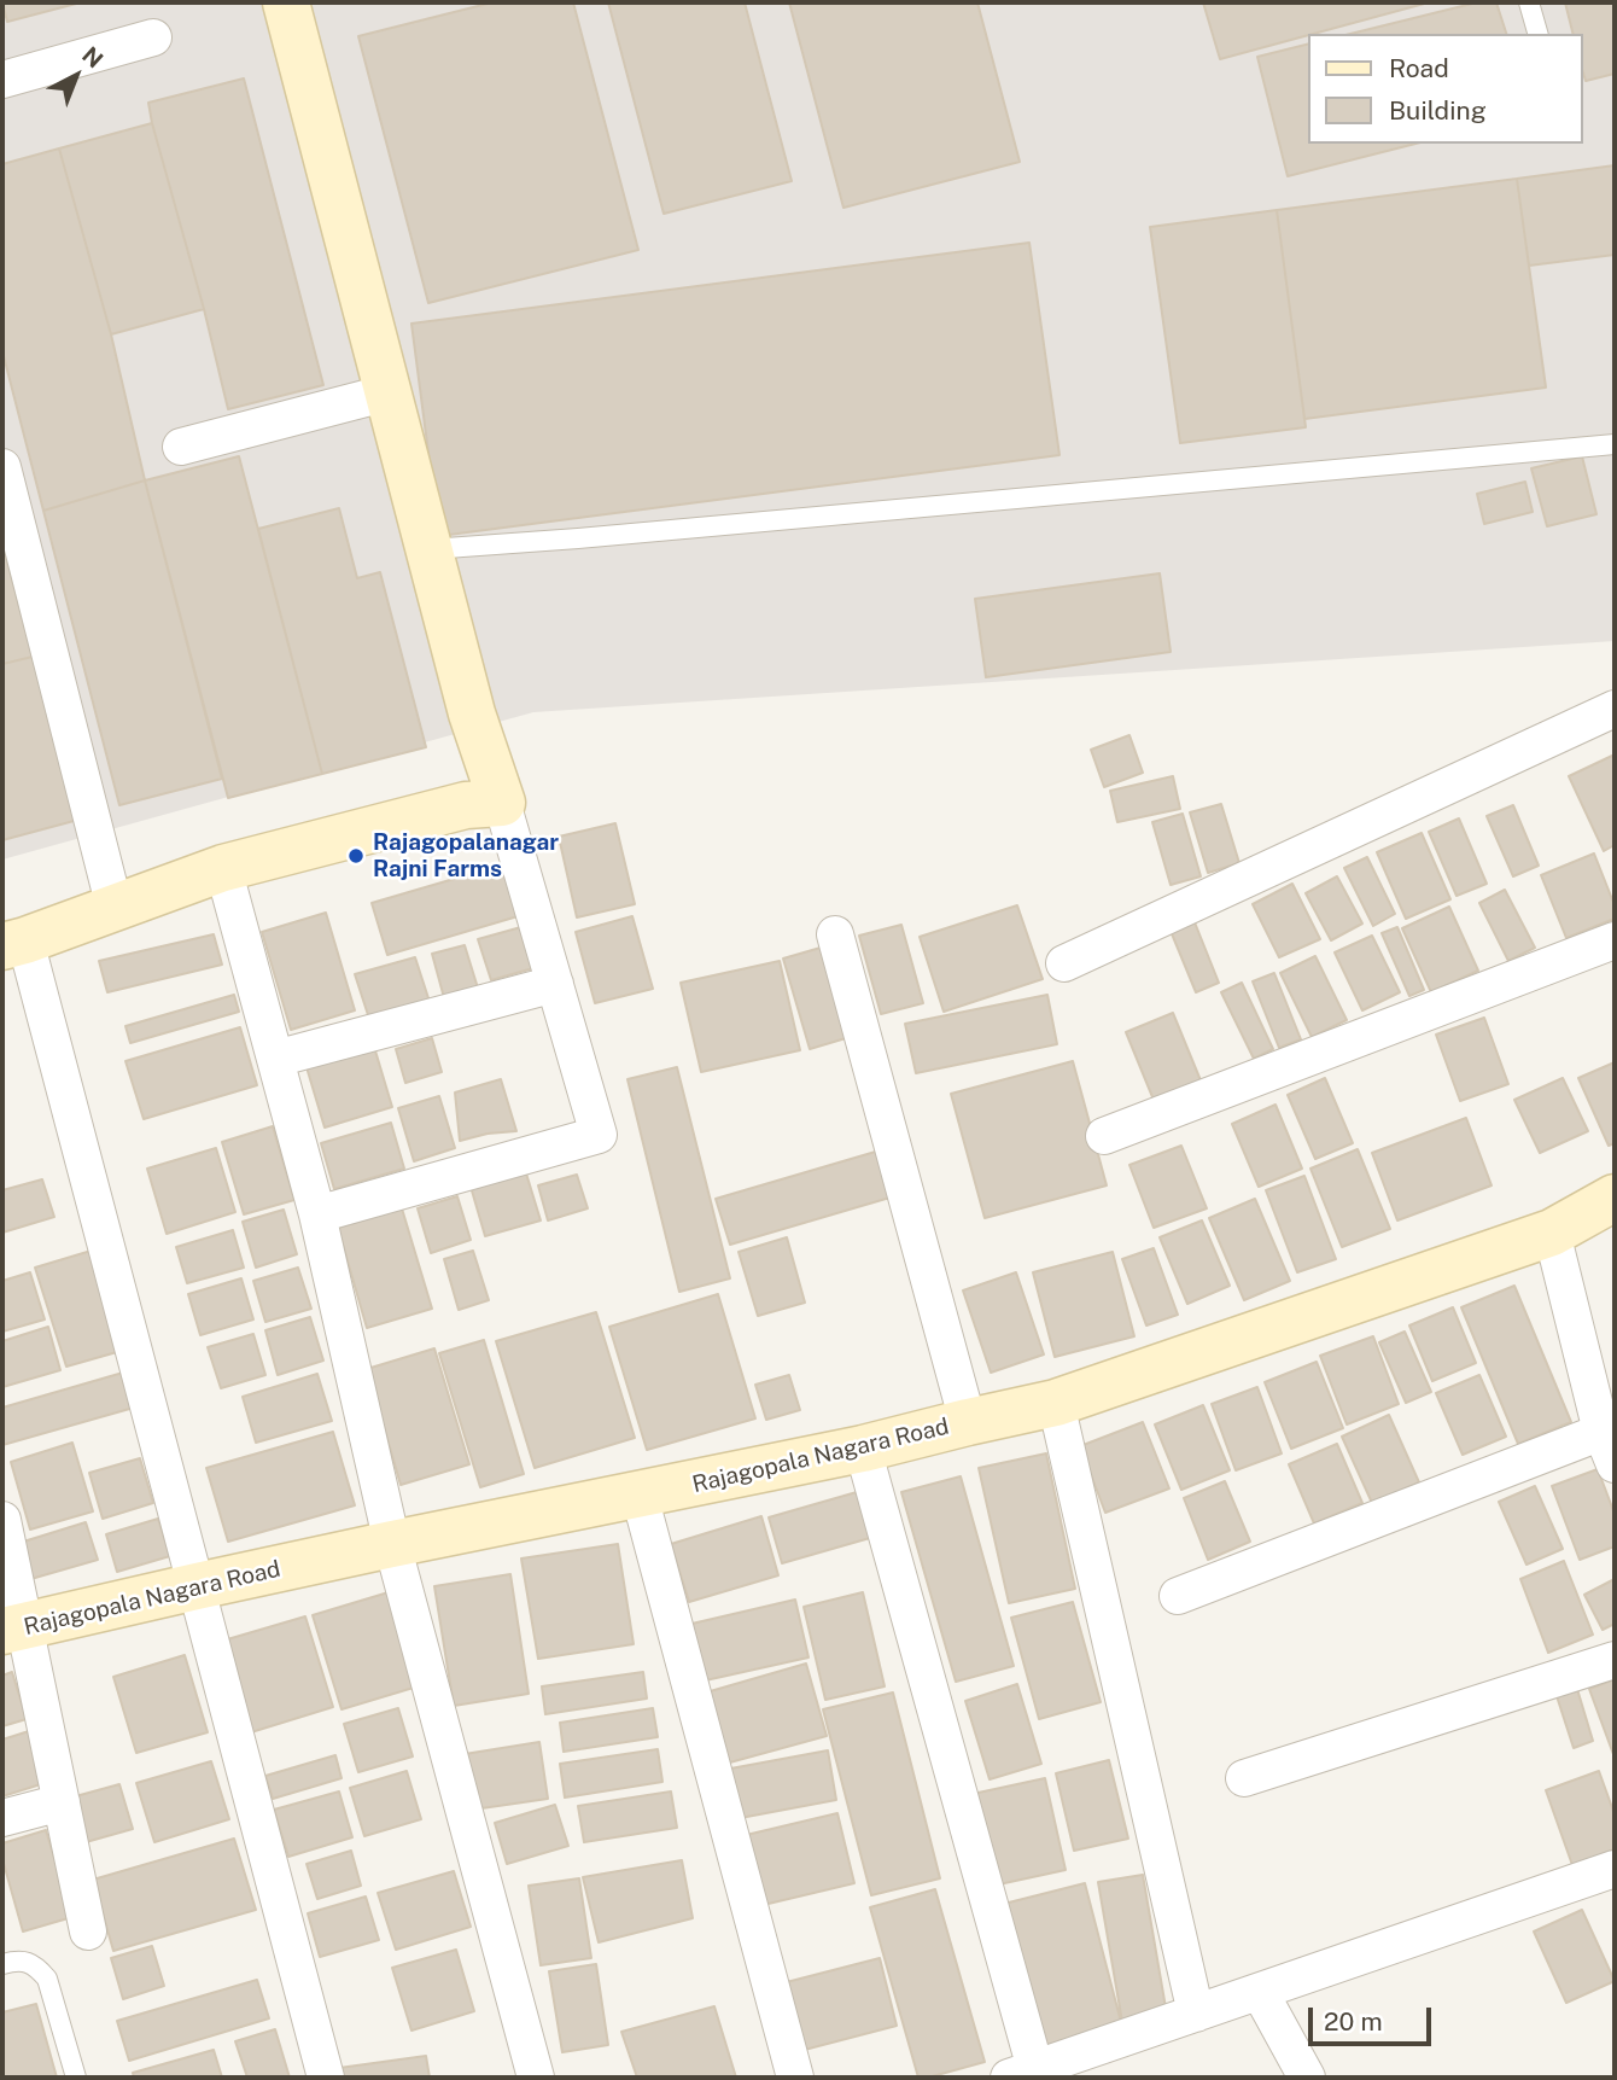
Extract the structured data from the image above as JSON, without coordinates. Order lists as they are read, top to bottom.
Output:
{
  "streets": {
    "street": ["Rajagopala Nagara Road"]
  },
  "places": ["Rajagopalanagar Rajni Farms"],
  "legend": ["Road", "Building"],
  "scale_bar": "20 m",
  "north": "top right"
}
